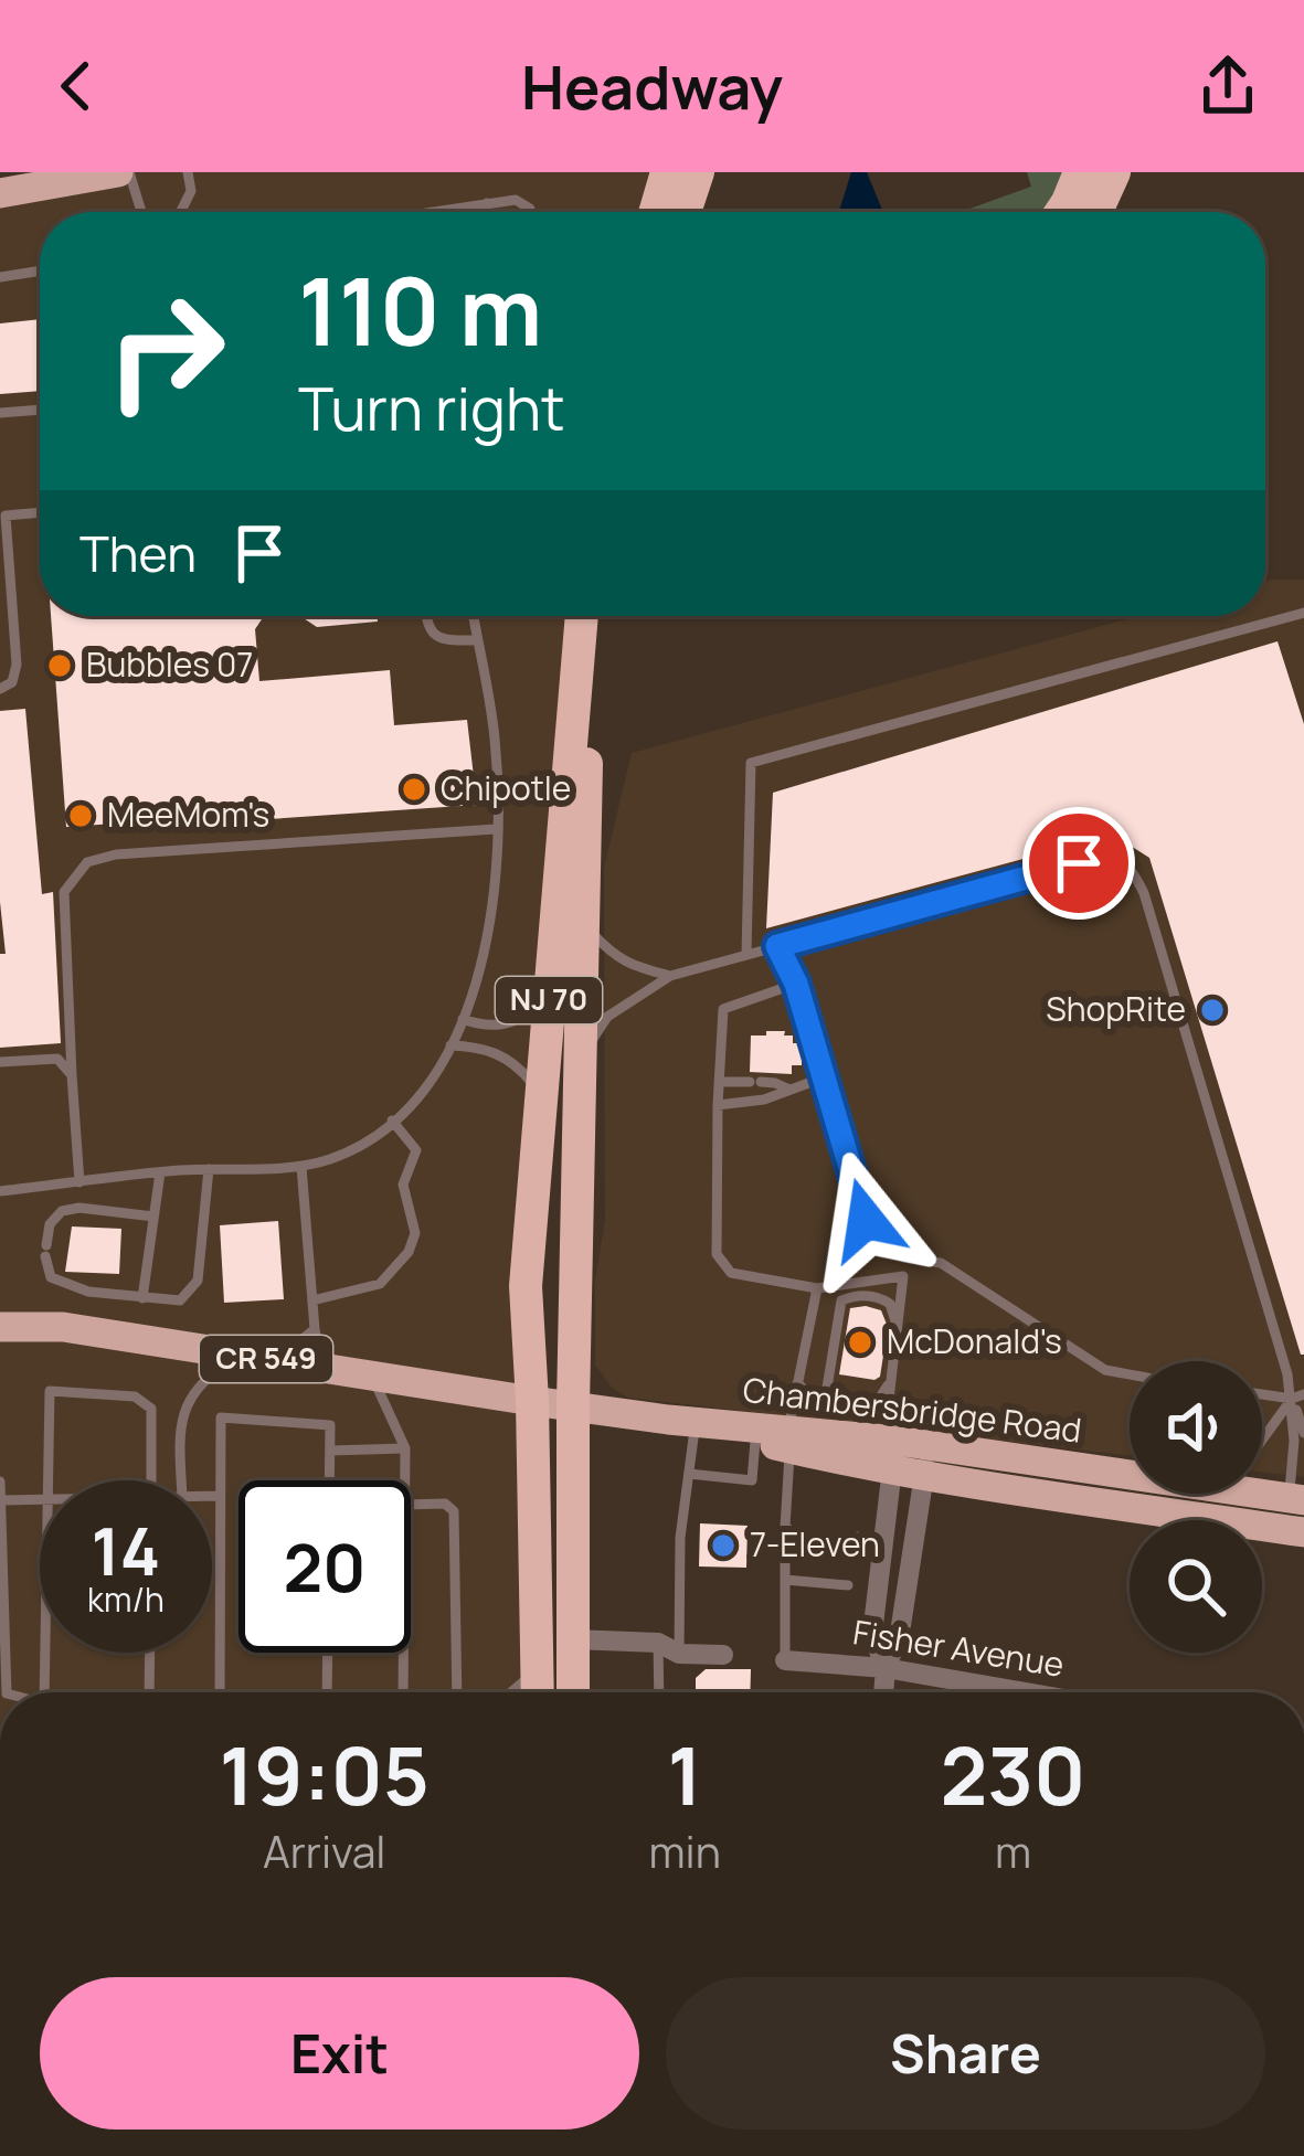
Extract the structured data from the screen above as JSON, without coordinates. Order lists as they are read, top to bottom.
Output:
{
  "streets": {
    "highway": ["NJ 70"],
    "main road": ["CR 549", "Chambersbridge Road"],
    "street": ["Fisher Avenue"]
  },
  "crossings": [
    ["NJ 70", "Chambersbridge Road"]
  ],
  "places": [
    "Bubbles 07",
    "Chipotle",
    "MeeMom's",
    "ShopRite",
    "McDonald's",
    "7-Eleven"
  ],
  "page": {
    "header": "Headway",
    "turn": ["110 m", "Turn right"],
    "then": "Then",
    "speed": "14 km/h",
    "limit": "20",
    "eta": [
      "19:05",
      "Arrival",
      "1",
      "min",
      "230",
      "m"
    ],
    "buttons": ["Exit", "Share"]
  }
}
